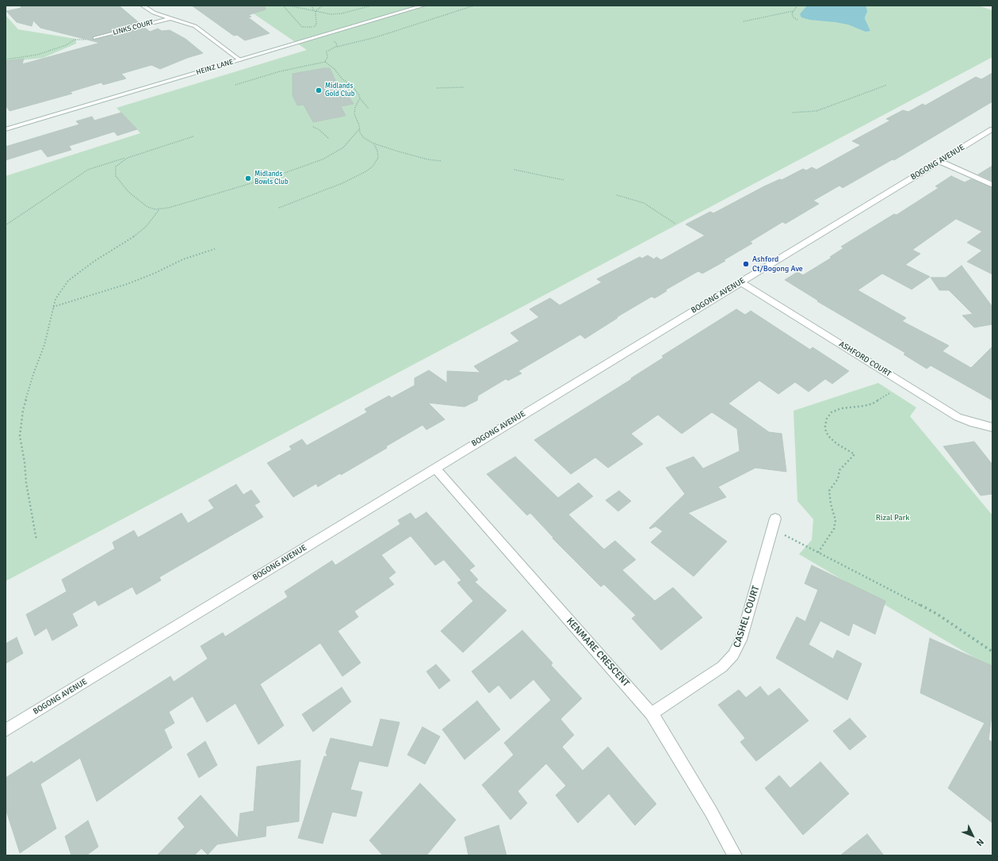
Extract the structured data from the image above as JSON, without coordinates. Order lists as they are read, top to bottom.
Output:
{
  "streets": {
    "street": [
      "LINKS COURT",
      "HEINZ LANE",
      "BOGONG AVENUE",
      "ASHFORD COURT",
      "CASHEL COURT",
      "KENMARE CRESCENT"
    ]
  },
  "crossings": [
    ["BOGONG AVENUE", "ASHFORD COURT"],
    ["BOGONG AVENUE", "KENMARE CRESCENT"],
    ["CASHEL COURT", "KENMARE CRESCENT"]
  ],
  "parks": ["Rizal Park"],
  "places": ["Midlands Gold Club", "Midlands Bowls Club", "Ashford Ct/Bogong Ave"],
  "north": "bottom right"
}
